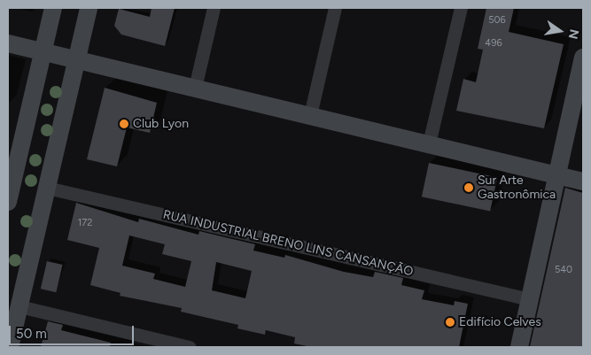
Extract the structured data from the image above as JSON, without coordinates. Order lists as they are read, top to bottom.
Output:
{
  "streets": {
    "street": ["RUA INDUSTRIAL BRENO LINS CANSANÇÃO"]
  },
  "places": ["Club Lyon", "Sur Arte Gastronômica", "Edifício Celves"],
  "house_numbers": [
    "506",
    "496",
    "172",
    "540"
  ],
  "scale_bar": "50 m",
  "north": "right"
}
